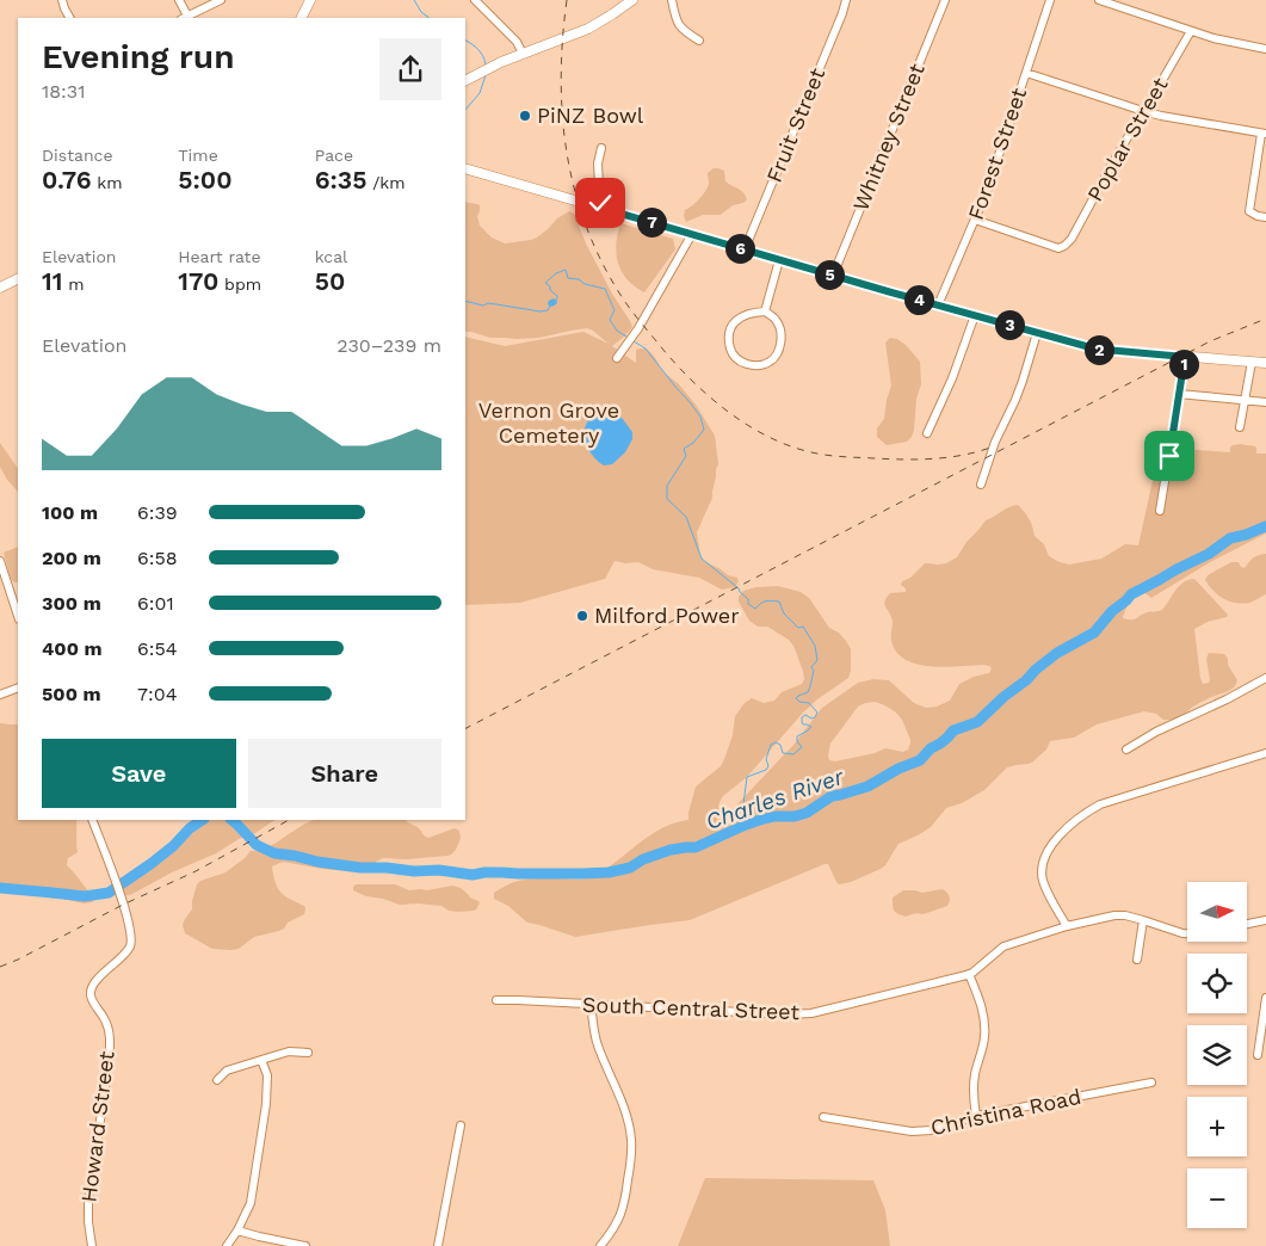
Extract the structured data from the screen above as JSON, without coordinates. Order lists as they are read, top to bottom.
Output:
{
  "streets": {
    "street": [
      "Fruit Street",
      "Whitney Street",
      "Poplar Street",
      "Forest Street",
      "South Central Street",
      "Christina Road",
      "Howard Street"
    ]
  },
  "crossings": [
    ["Poplar Street", "Forest Street"]
  ],
  "water": ["Charles River"],
  "parks": ["Vernon Grove Cemetery"],
  "places": ["PiNZ Bowl", "Milford Power"],
  "north": "right",
  "page": {
    "heading": ["Evening run", "18:31"],
    "stats": [
      ["Distance", "0.76 km"],
      ["Time", "5:00"],
      ["Pace", "6:35 /km"],
      ["Elevation", "11 m"],
      ["Heart rate", "170 bpm"],
      ["kcal", "50"]
    ],
    "pins": [
      "7",
      "6",
      "5",
      "4",
      "3",
      "2",
      "1"
    ],
    "chart": ["Elevation", "230–239 m"],
    "list": [
      {
        "name": "100 m",
        "note": "6:39"
      },
      {
        "name": "200 m",
        "note": "6:58"
      },
      {
        "name": "300 m",
        "note": "6:01"
      },
      {
        "name": "400 m",
        "note": "6:54"
      },
      {
        "name": "500 m",
        "note": "7:04"
      }
    ],
    "buttons": ["Save", "Share"],
    "map_buttons": ["+", "−"]
  }
}
